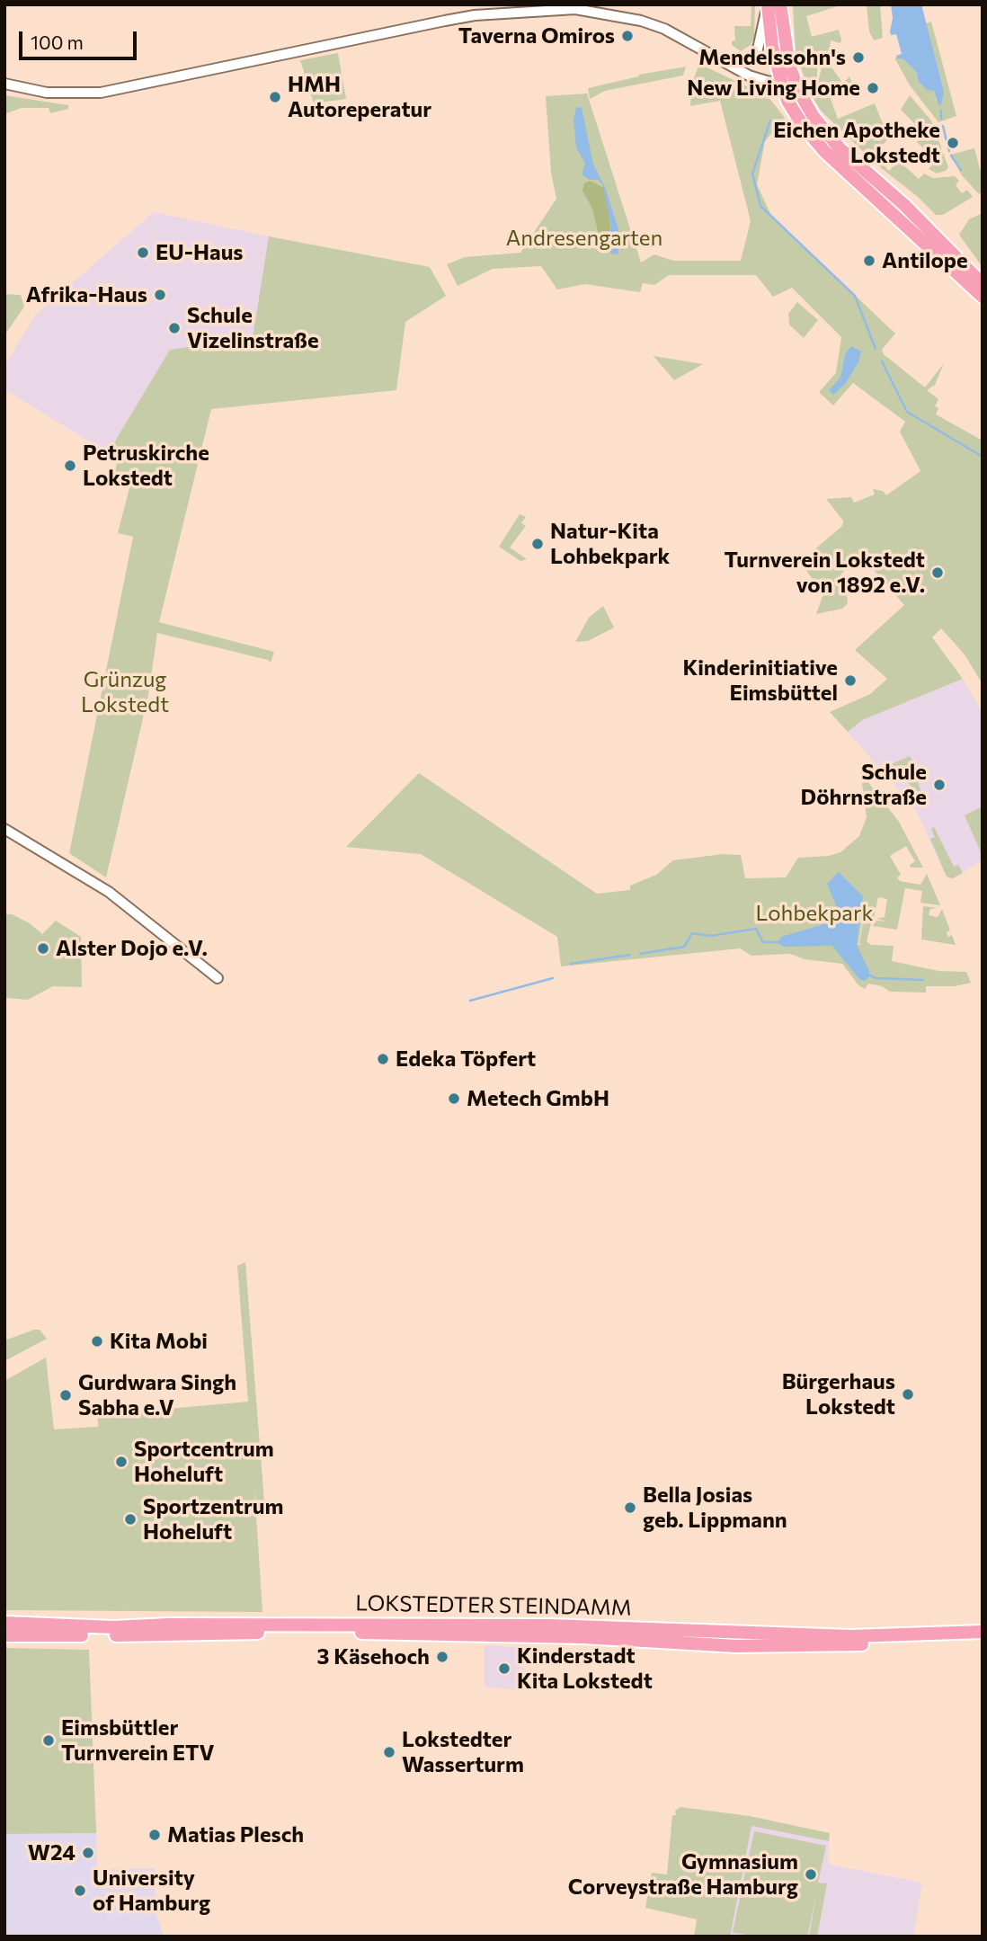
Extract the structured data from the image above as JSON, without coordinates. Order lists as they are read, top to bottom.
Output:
{
  "streets": {
    "main road": ["LOKSTEDTER STEINDAMM"]
  },
  "parks": ["Andresengarten", "Grünzug Lokstedt", "Lohbekpark"],
  "places": [
    "Taverna Omiros",
    "Mendelssohn's",
    "New Living Home",
    "HMH Autoreperatur",
    "Eichen Apotheke Lokstedt",
    "EU-Haus",
    "Antilope",
    "Afrika-Haus",
    "Schule Vizelinstraße",
    "Petruskirche Lokstedt",
    "Natur-Kita Lohbekpark",
    "Turnverein Lokstedt von 1892 e.V.",
    "Kinderinitiative Eimsbüttel",
    "Schule Döhrnstraße",
    "Alster Dojo e.V.",
    "Edeka Töpfert",
    "Metech GmbH",
    "Kita Mobi",
    "Bürgerhaus Lokstedt",
    "Gurdwara Singh Sabha e.V",
    "Sportcentrum Hoheluft",
    "Bella Josias geb. Lippmann",
    "Sportzentrum Hoheluft",
    "3 Käsehoch",
    "Kinderstadt Kita Lokstedt",
    "Eimsbüttler Turnverein ETV",
    "Lokstedter Wasserturm",
    "Matias Plesch",
    "W24",
    "Gymnasium Corveystraße Hamburg",
    "University of Hamburg"
  ],
  "scale_bar": "100 m"
}
